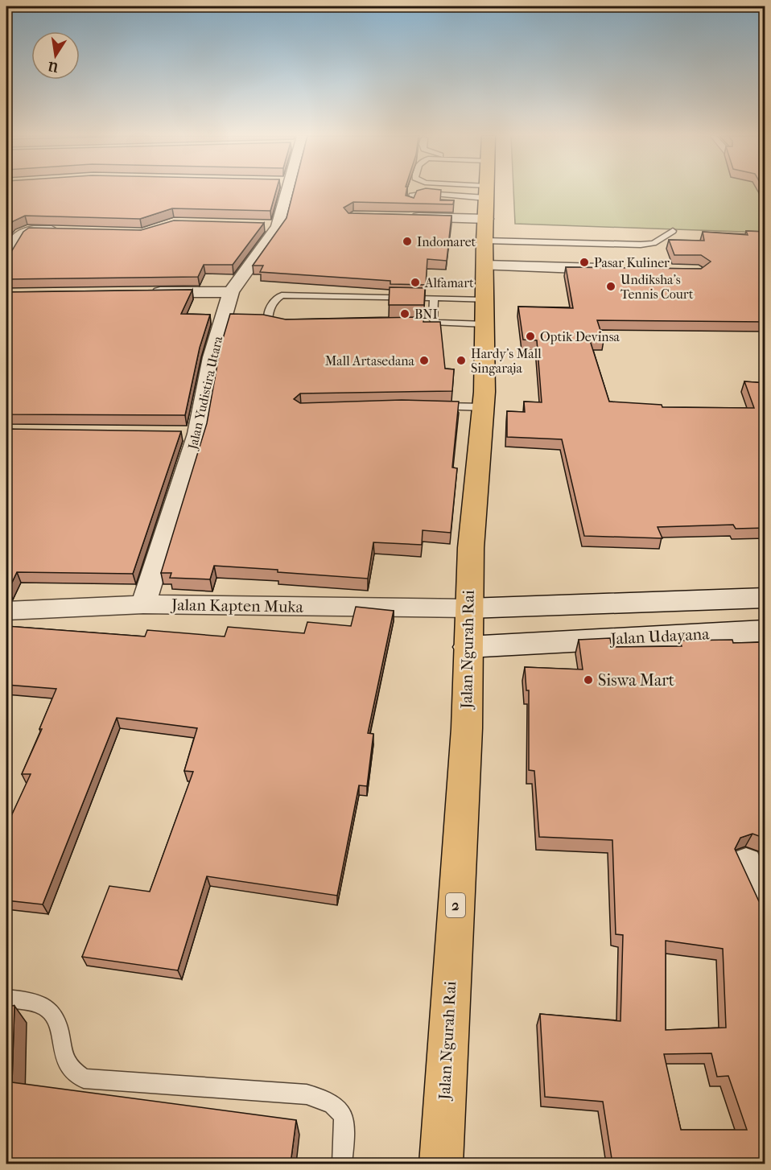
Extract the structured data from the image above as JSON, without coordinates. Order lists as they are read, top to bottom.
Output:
{
  "streets": {
    "highway": ["Jalan Ngurah Rai", "2"],
    "street": ["Jalan Yudistira Utara", "Jalan Kapten Muka", "Jalan Udayana"]
  },
  "crossings": [
    ["Jalan Yudistira Utara", "Jalan Kapten Muka"],
    ["Jalan Kapten Muka", "Jalan Ngurah Rai"],
    ["Jalan Udayana", "Jalan Ngurah Rai"]
  ],
  "places": [
    "Indomaret",
    "Pasar Kuliner",
    "Alfamart",
    "Undiksha's Tennis Court",
    "BNI",
    "Optik Devinsa",
    "Mall Artasedana",
    "Hardy's Mall Singaraja",
    "Siswa Mart"
  ],
  "north": "bottom"
}
